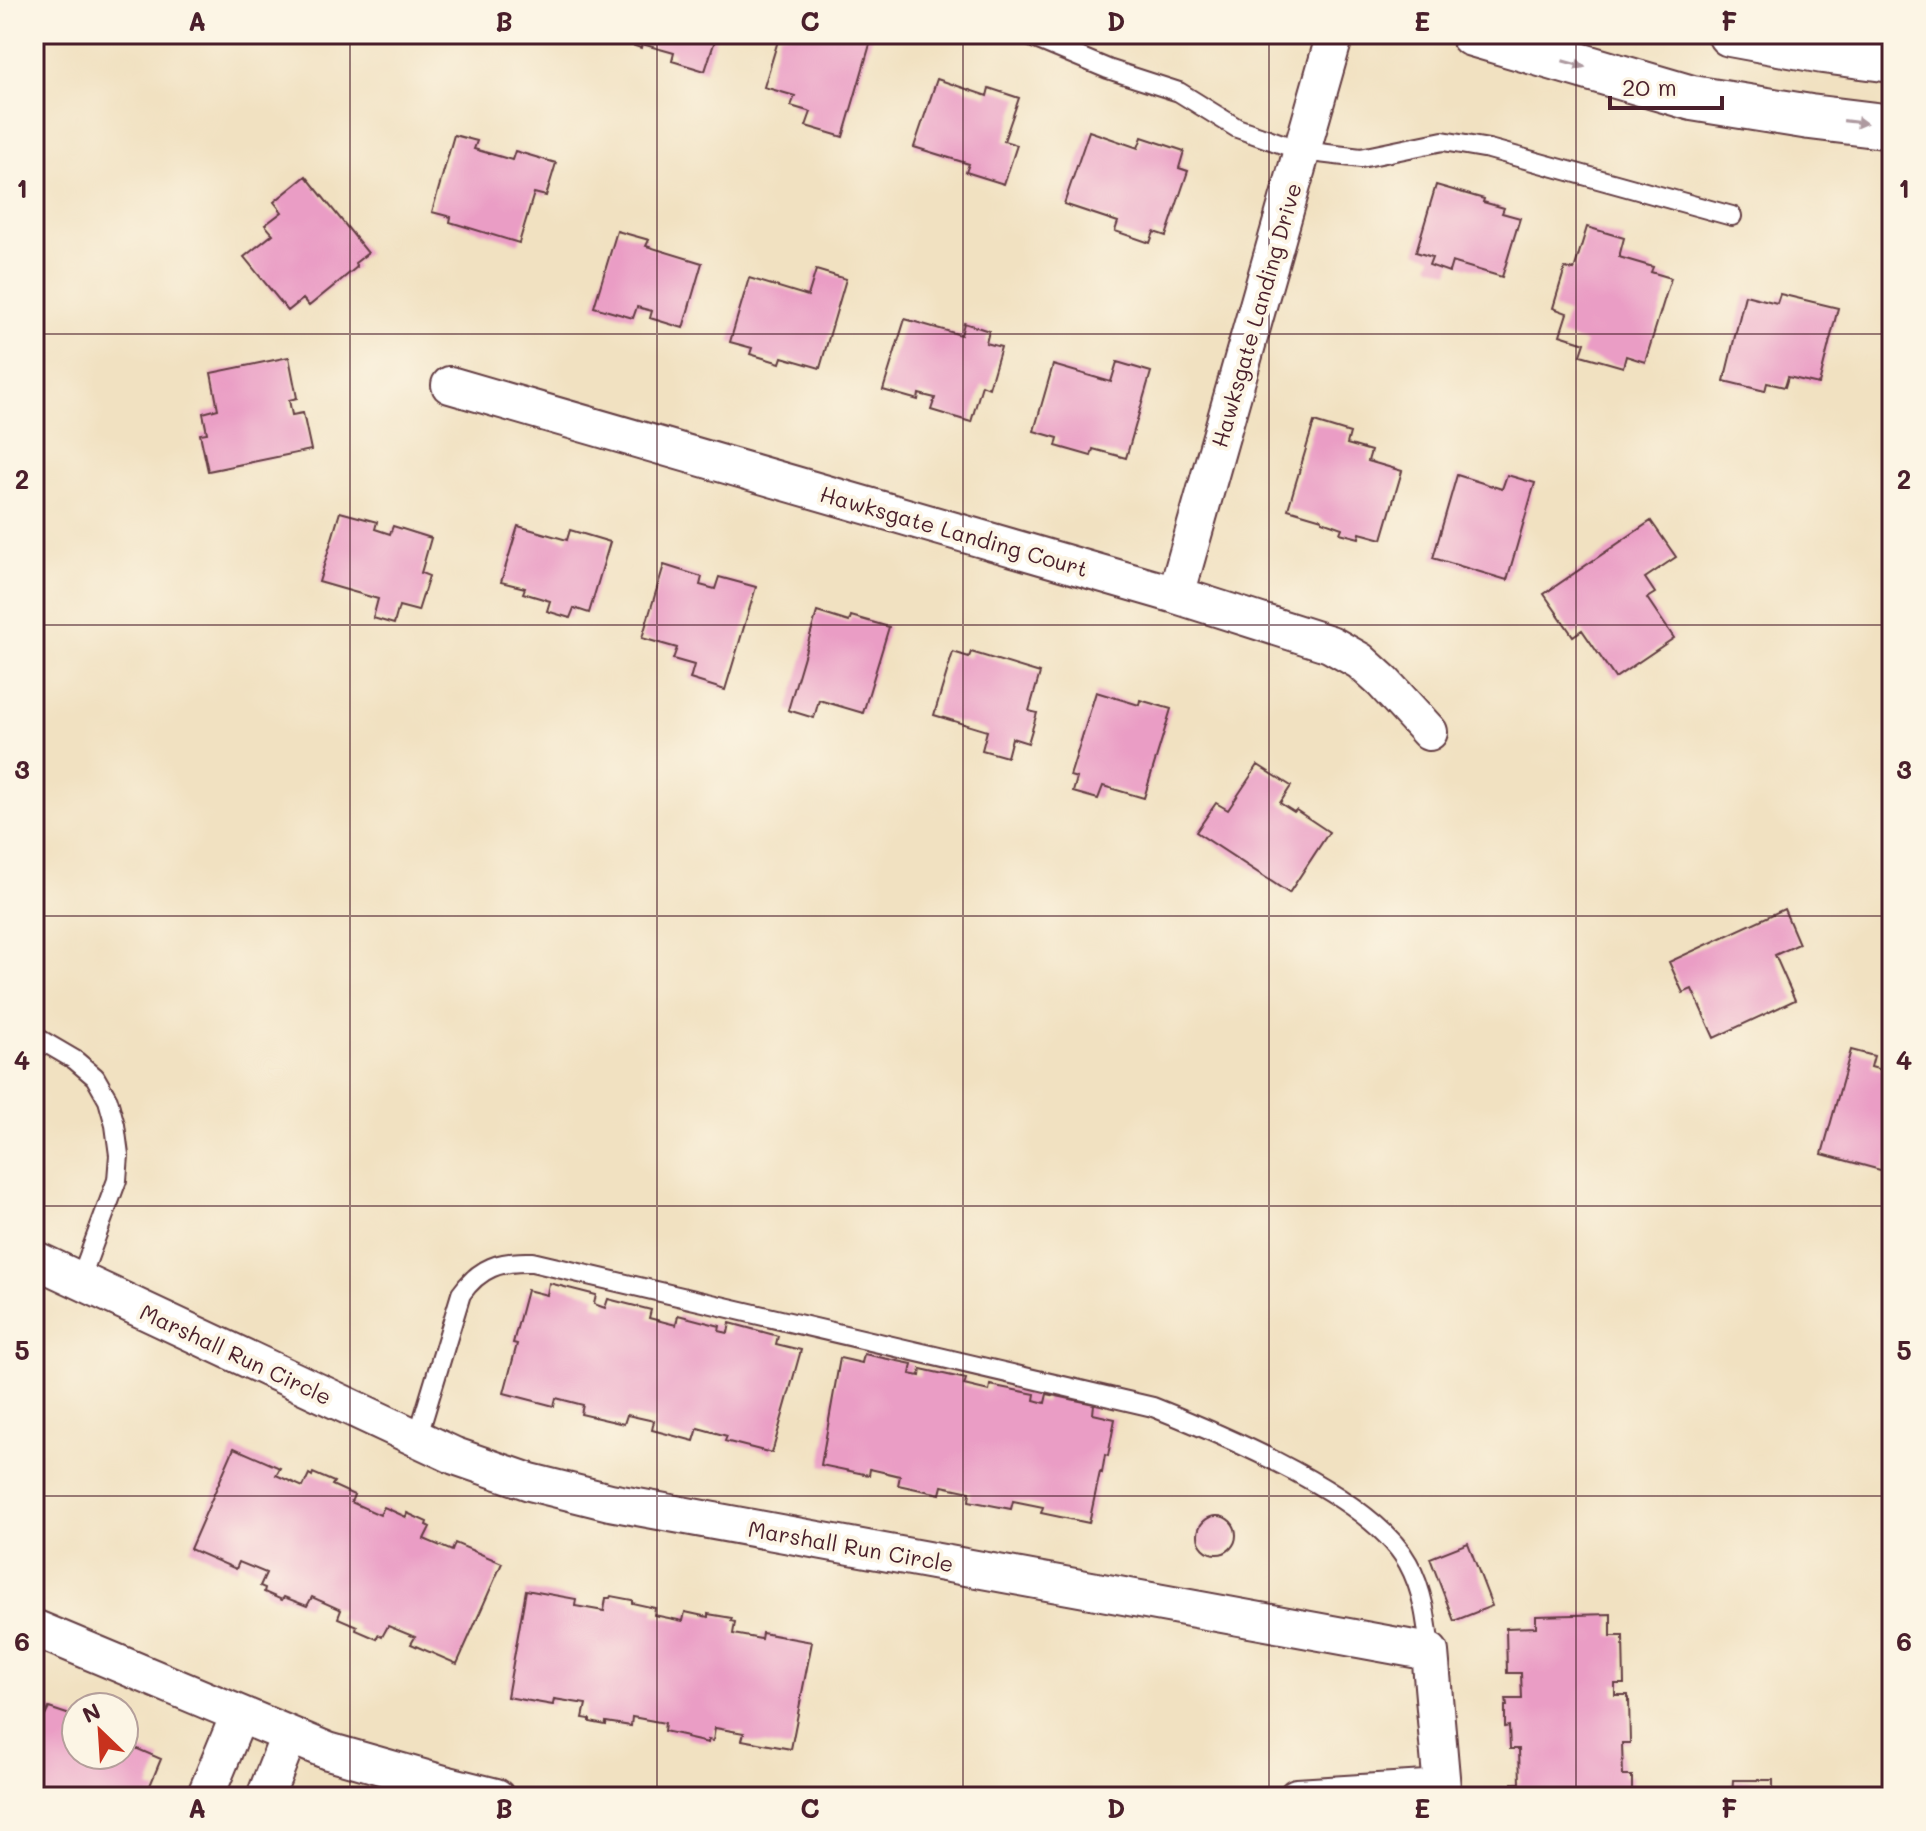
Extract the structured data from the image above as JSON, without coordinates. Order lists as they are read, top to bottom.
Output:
{
  "streets": {
    "street": ["Hawksgate Landing Drive", "Hawksgate Landing Court", "Marshall Run Circle"]
  },
  "crossings": [
    ["Hawksgate Landing Drive", "Hawksgate Landing Court"]
  ],
  "scale_bar": "20 m",
  "north": "top left",
  "grid": {
    "columns": [
      "A",
      "B",
      "C",
      "D",
      "E",
      "F"
    ],
    "rows": [
      "1",
      "2",
      "3",
      "4",
      "5",
      "6"
    ]
  }
}
